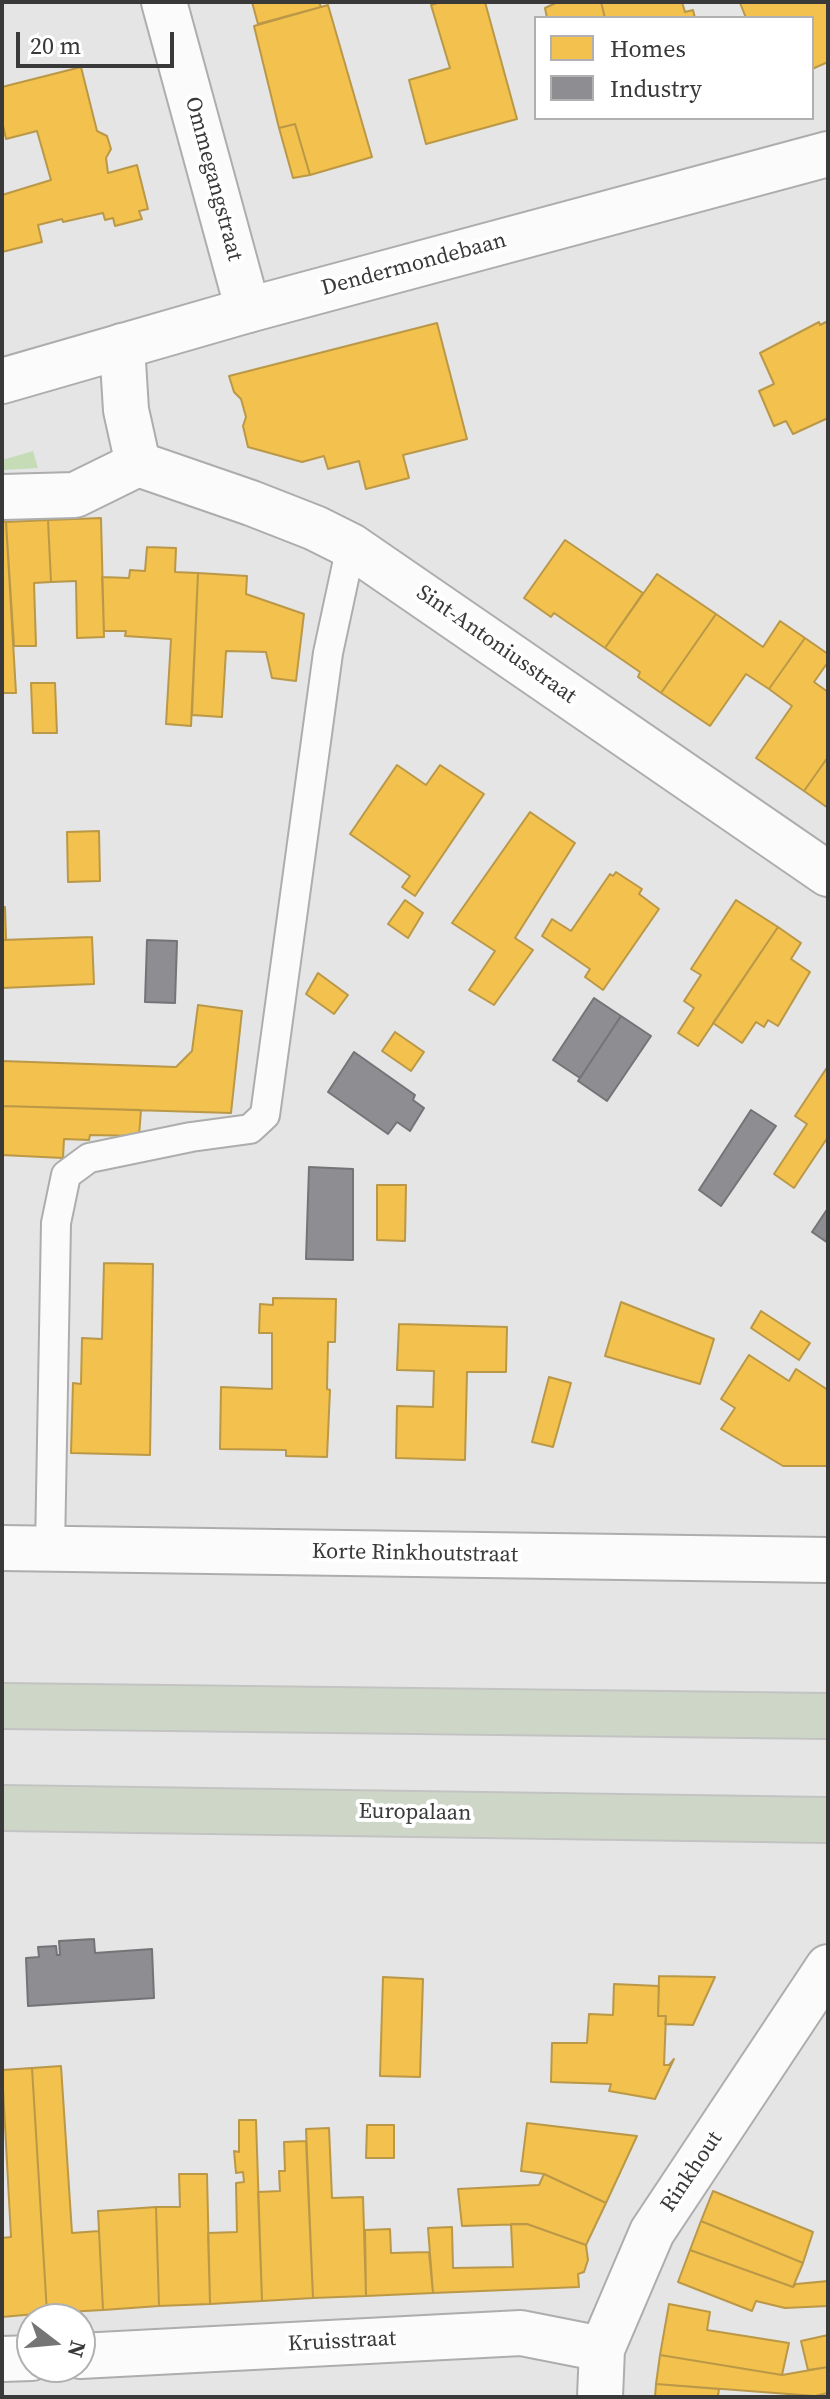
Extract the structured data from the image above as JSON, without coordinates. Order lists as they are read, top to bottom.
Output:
{
  "streets": {
    "highway": ["Europalaan"],
    "street": [
      "Ommegangstraat",
      "Dendermondebaan",
      "Sint-Antoniusstraat",
      "Korte Rinkhoutstraat",
      "Rinkhout",
      "Kruisstraat"
    ]
  },
  "crossings": [
    ["Ommegangstraat", "Dendermondebaan"],
    ["Rinkhout", "Kruisstraat"]
  ],
  "legend": ["Homes", "Industry"],
  "scale_bar": "20 m",
  "north": "right"
}
